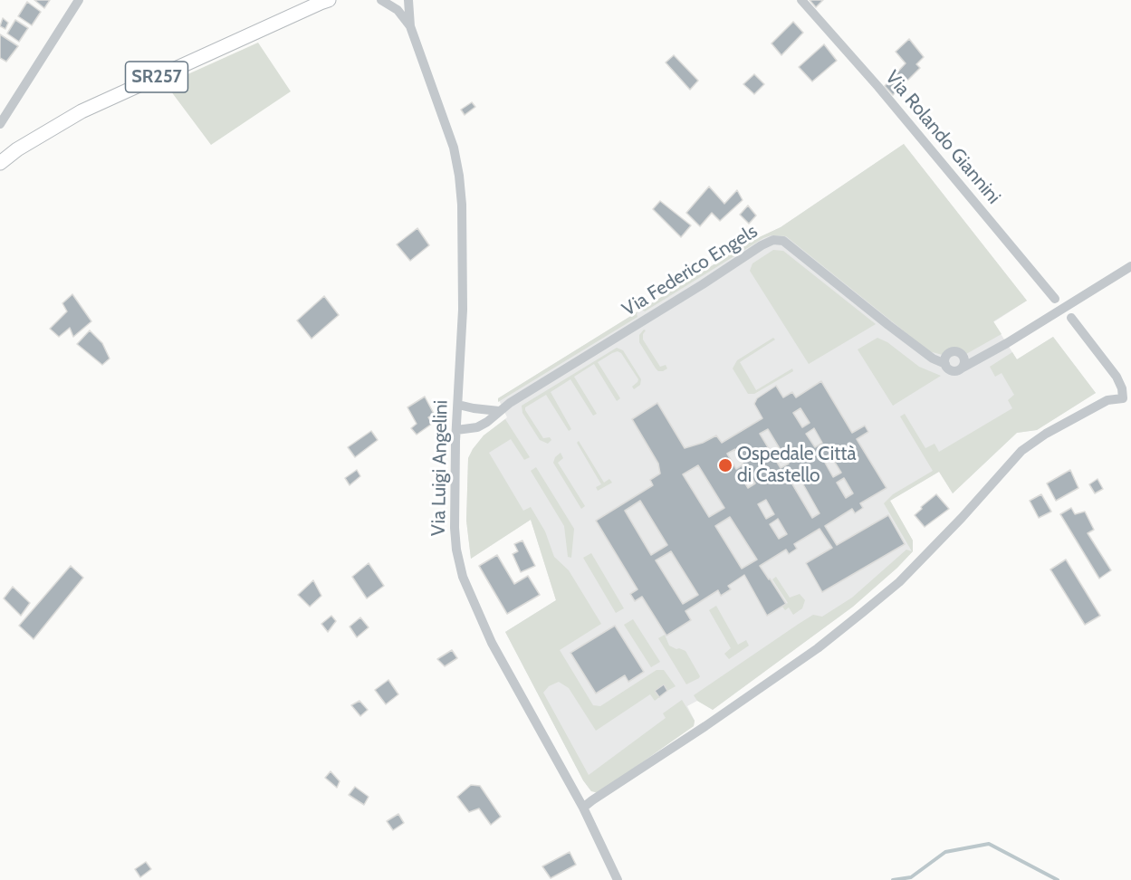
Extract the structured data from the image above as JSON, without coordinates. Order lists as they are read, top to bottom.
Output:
{
  "streets": {
    "main road": ["SR257"],
    "street": ["Via Rolando Giannini", "Via Federico Engels", "Via Luigi Angelini"]
  },
  "crossings": [
    ["Via Federico Engels", "Via Luigi Angelini"]
  ],
  "places": ["Ospedale Città di Castello"]
}
